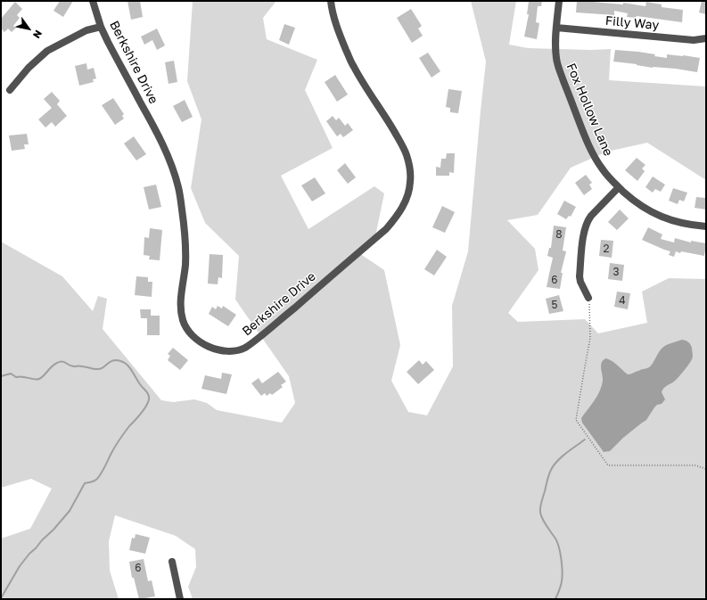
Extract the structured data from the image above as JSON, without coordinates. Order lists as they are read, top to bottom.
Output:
{
  "streets": {
    "street": ["Filly Way", "Berkshire Drive", "Fox Hollow Lane"]
  },
  "crossings": [
    ["Filly Way", "Fox Hollow Lane"]
  ],
  "house_numbers": [
    "8",
    "2",
    "3",
    "6",
    "4",
    "5",
    "6"
  ],
  "north": "bottom right"
}
